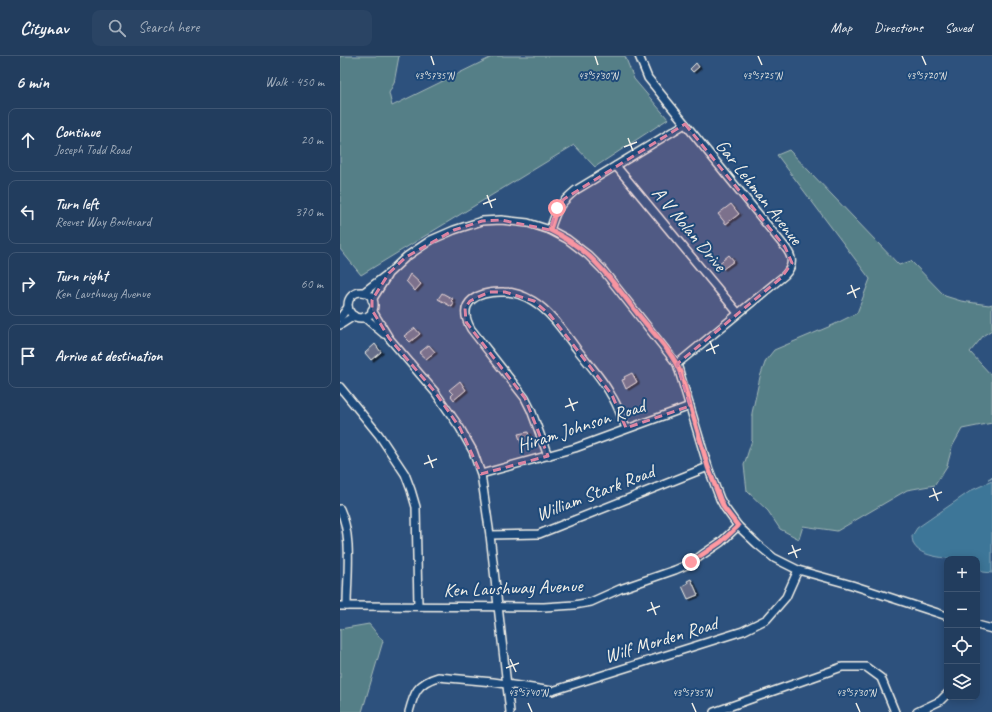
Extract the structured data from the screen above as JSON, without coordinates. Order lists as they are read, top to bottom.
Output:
{
  "streets": {
    "street": [
      "Gar Lehman Avenue",
      "A V Nolan Drive",
      "Hiram Johnson Road",
      "William Stark Road",
      "Ken Laushway Avenue",
      "Wilf Morden Road"
    ]
  },
  "crossings": [
    ["Gar Lehman Avenue", "A V Nolan Drive"]
  ],
  "page": {
    "header": "Citynav",
    "search": "Search here",
    "nav": ["Map", "Directions", "Saved"],
    "heading": ["6 min", "Walk · 450 m"],
    "list": [
      ["Continue", "Joseph Todd Road", "20 m"],
      ["Turn left", "Reeves Way Boulevard", "370 m"],
      ["Turn right", "Ken Laushway Avenue", "60 m"],
      "Arrive at destination"
    ],
    "map_buttons": ["+", "−"]
  },
  "coordinates": [
    "43°57'35\"N",
    "43°57'30\"N",
    "43°57'25\"N",
    "43°57'20\"N",
    "43°57'40\"N"
  ]
}
